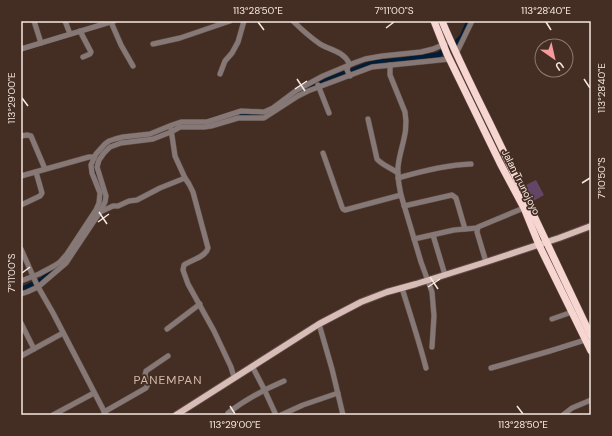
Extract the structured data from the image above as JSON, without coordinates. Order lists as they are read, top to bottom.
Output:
{
  "streets": {
    "highway": ["Jalan Trunojoyo"]
  },
  "districts": ["PANEMPAN"],
  "north": "bottom right",
  "coordinates": [
    "113°28'50\"E",
    "7°11'00\"S",
    "113°28'40\"E",
    "113°29'00\"E",
    "7°10'50\"S"
  ]
}
